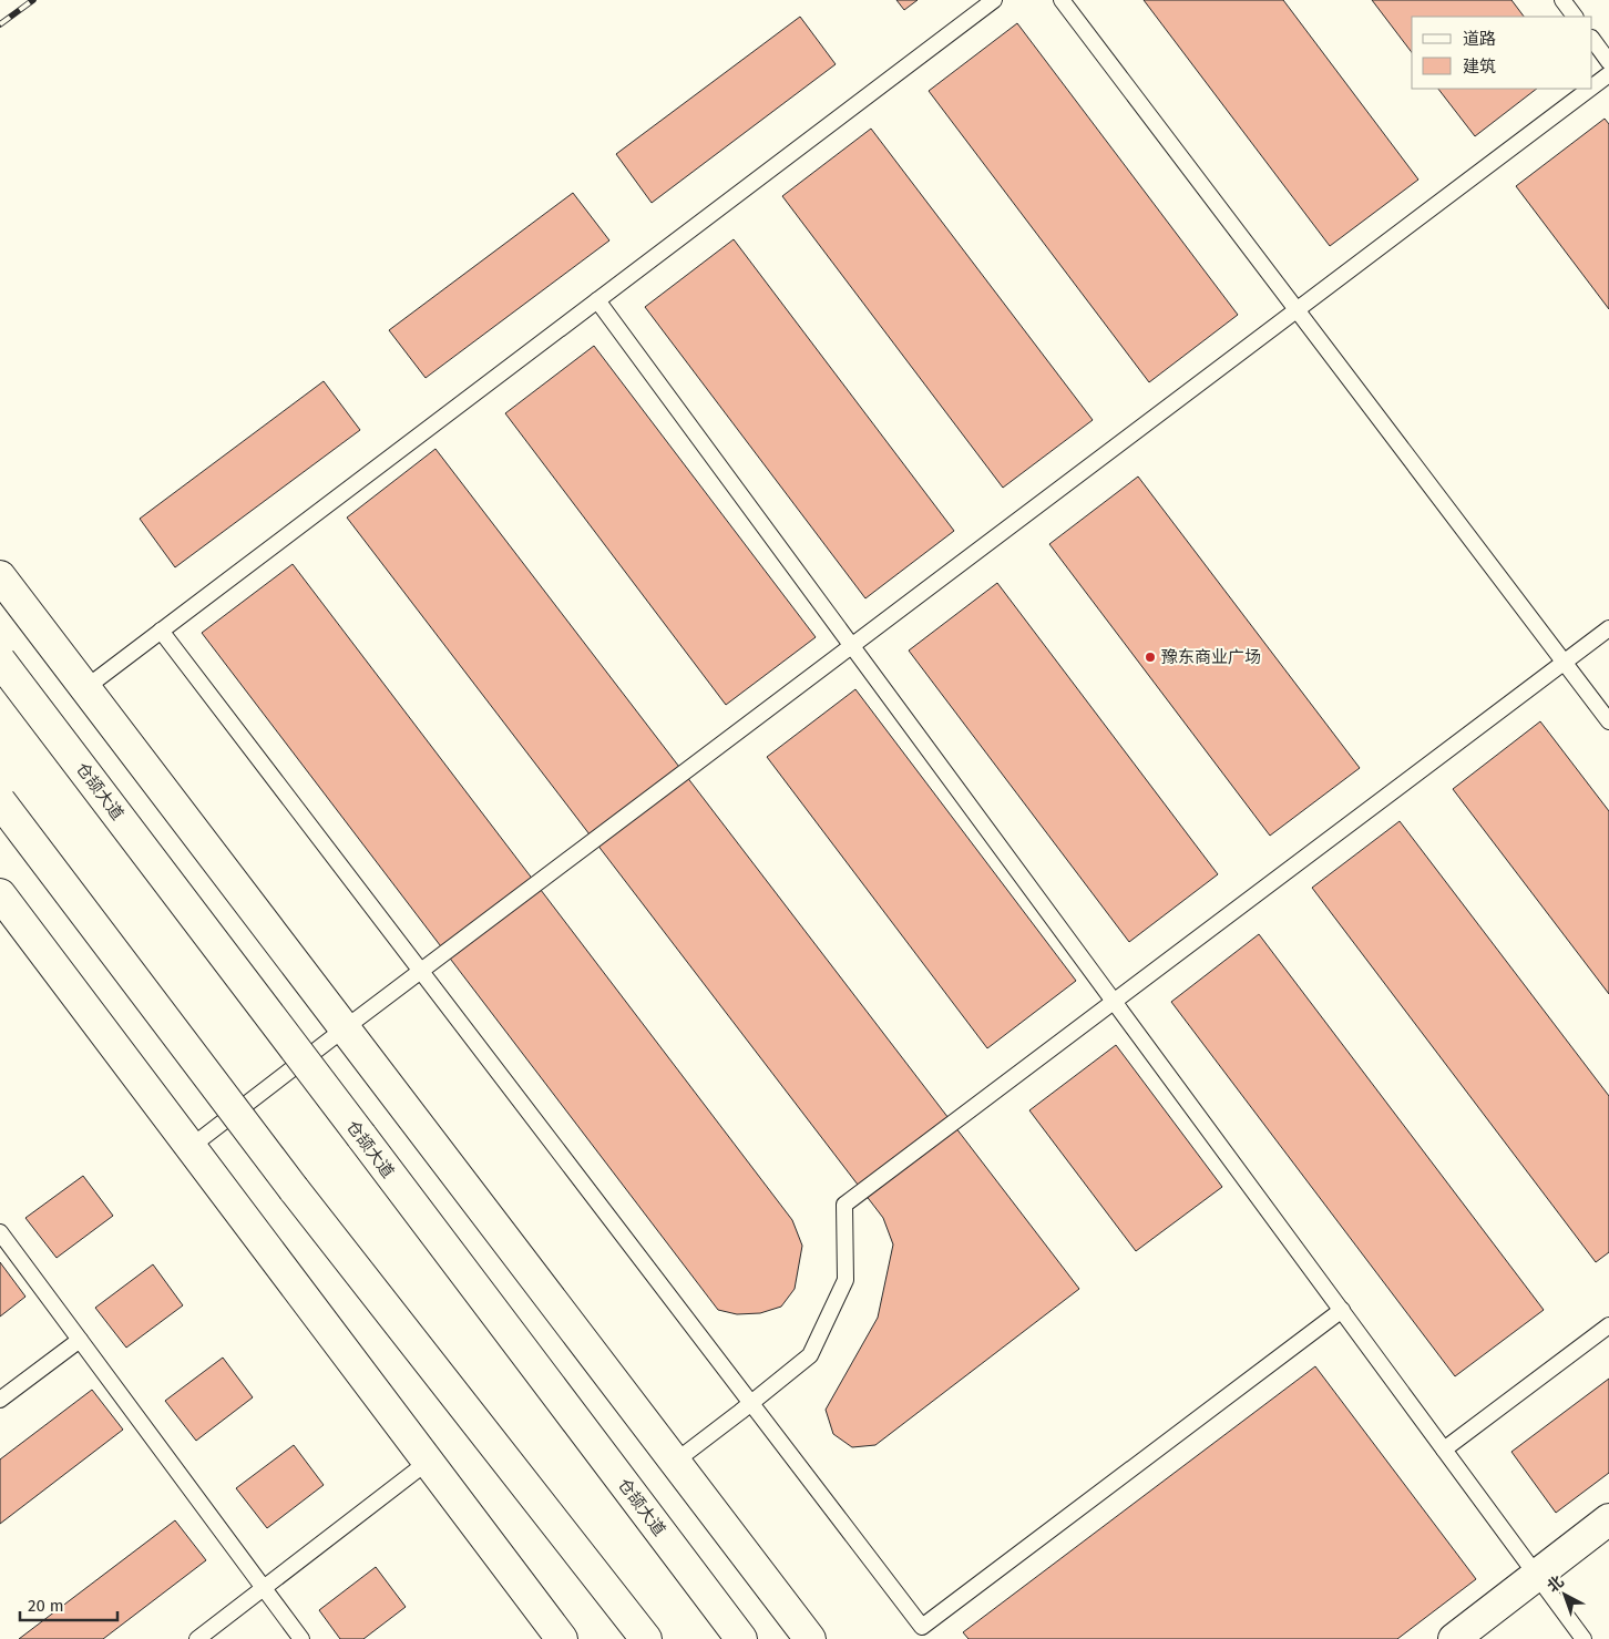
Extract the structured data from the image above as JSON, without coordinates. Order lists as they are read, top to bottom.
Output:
{
  "streets": {
    "main road": ["仓颉大道"]
  },
  "places": ["豫东商业广场"],
  "legend": ["道路", "建筑"],
  "scale_bar": "20 m",
  "north": "top left"
}
